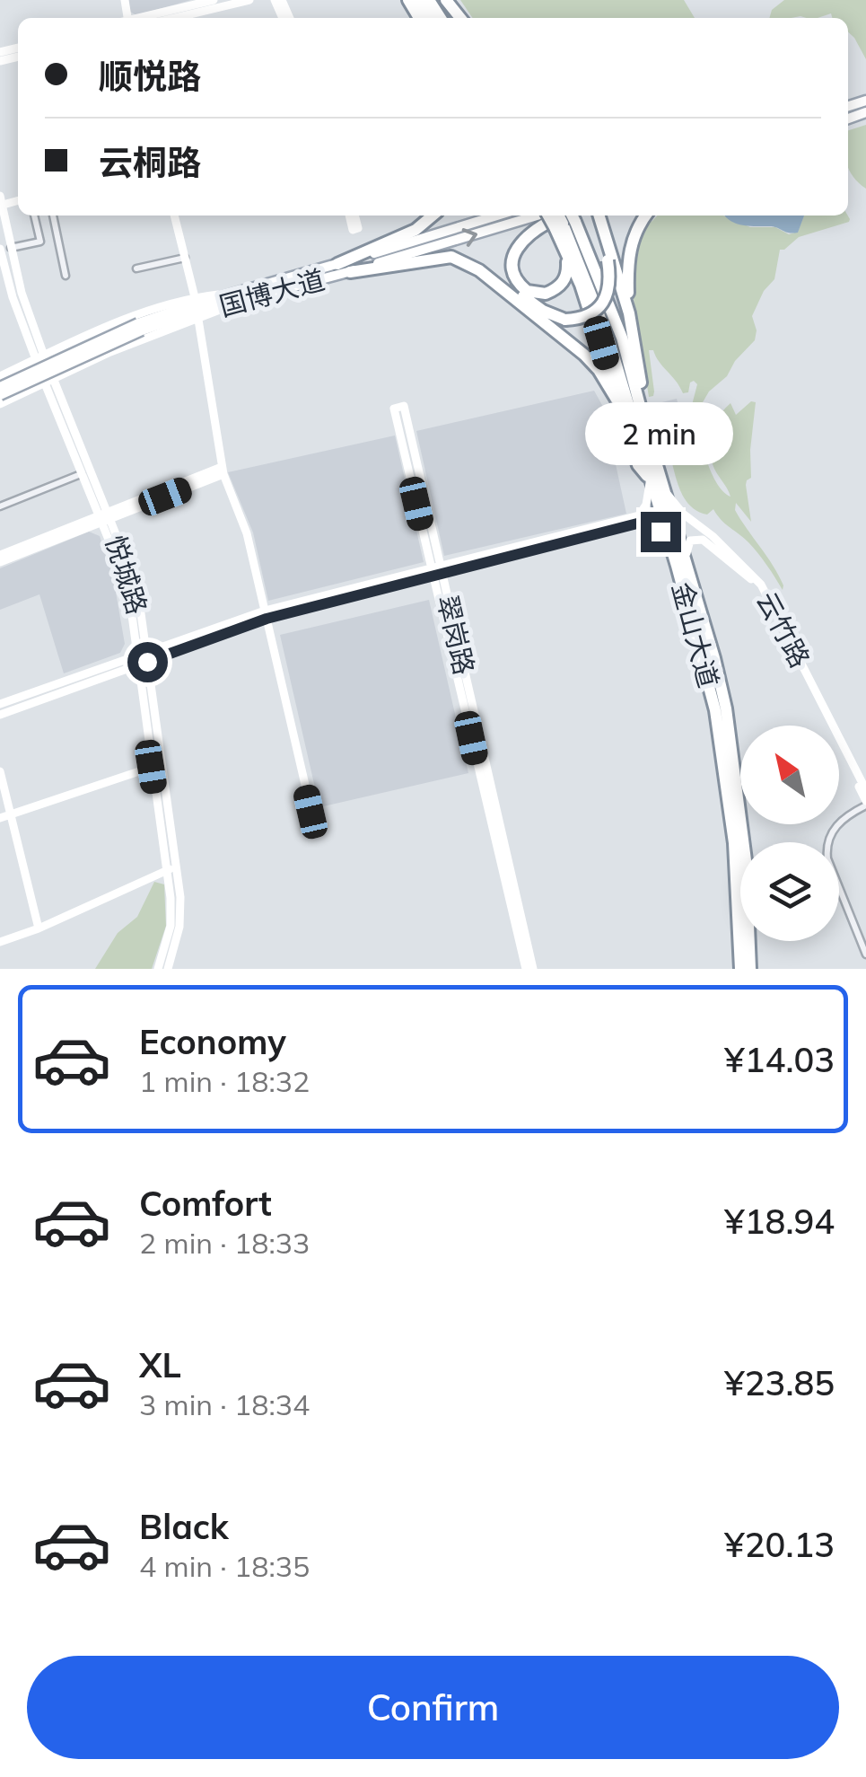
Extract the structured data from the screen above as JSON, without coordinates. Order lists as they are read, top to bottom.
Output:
{
  "streets": {
    "highway": ["金山大道"],
    "main road": [
      "国博大道",
      "悦城路",
      "云竹路",
      "翠岗路"
    ]
  },
  "crossings": [
    ["云竹路", "金山大道"]
  ],
  "north": "top left",
  "page": {
    "banner": ["顺悦路", "云桐路"],
    "bubble": "2 min",
    "list": [
      {
        "name": "Economy",
        "note": "1 min · 18:32",
        "value": "¥14.03"
      },
      {
        "name": "Comfort",
        "note": "2 min · 18:33",
        "value": "¥18.94"
      },
      {
        "name": "XL",
        "note": "3 min · 18:34",
        "value": "¥23.85"
      },
      {
        "name": "Black",
        "note": "4 min · 18:35",
        "value": "¥20.13"
      }
    ],
    "buttons": "Confirm"
  }
}
